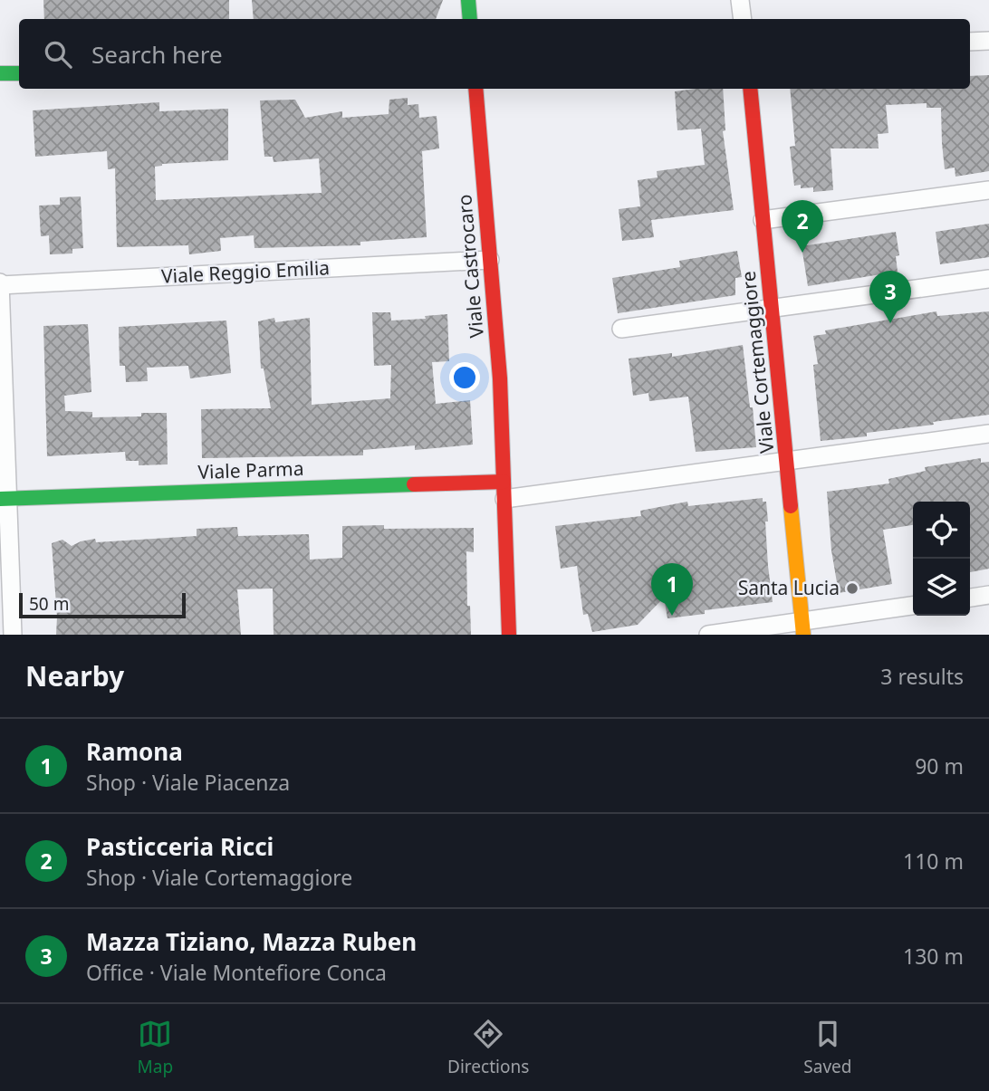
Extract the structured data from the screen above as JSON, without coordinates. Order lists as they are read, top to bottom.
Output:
{
  "streets": {
    "street": [
      "Viale Castrocaro",
      "Viale Reggio Emilia",
      "Viale Cortemaggiore",
      "Viale Parma"
    ]
  },
  "crossings": [
    ["Viale Castrocaro", "Viale Reggio Emilia"],
    ["Viale Castrocaro", "Viale Parma"]
  ],
  "places": ["Santa Lucia"],
  "scale_bar": "50 m",
  "page": {
    "search": "Search here",
    "pins": ["2", "3", "1"],
    "scale": "50 m",
    "heading": ["Nearby", "3 results"],
    "list": [
      {
        "mark": "1",
        "name": "Ramona",
        "note": "Shop · Viale Piacenza",
        "value": "90 m"
      },
      {
        "mark": "2",
        "name": "Pasticceria Ricci",
        "note": "Shop · Viale Cortemaggiore",
        "value": "110 m"
      },
      {
        "mark": "3",
        "name": "Mazza Tiziano, Mazza Ruben",
        "note": "Office · Viale Montefiore Conca",
        "value": "130 m"
      }
    ],
    "nav": ["Map", "Directions", "Saved"]
  }
}
